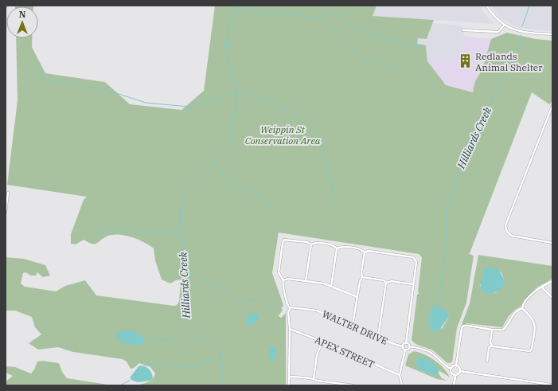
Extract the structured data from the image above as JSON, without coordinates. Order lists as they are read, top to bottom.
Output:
{
  "streets": {
    "street": ["WALTER DRIVE", "APEX STREET"]
  },
  "water": ["Hilliards Creek"],
  "parks": ["Weippin St Conservation Area"],
  "places": {
    "building": ["Redlands Animal Shelter"]
  },
  "north": "top"
}
